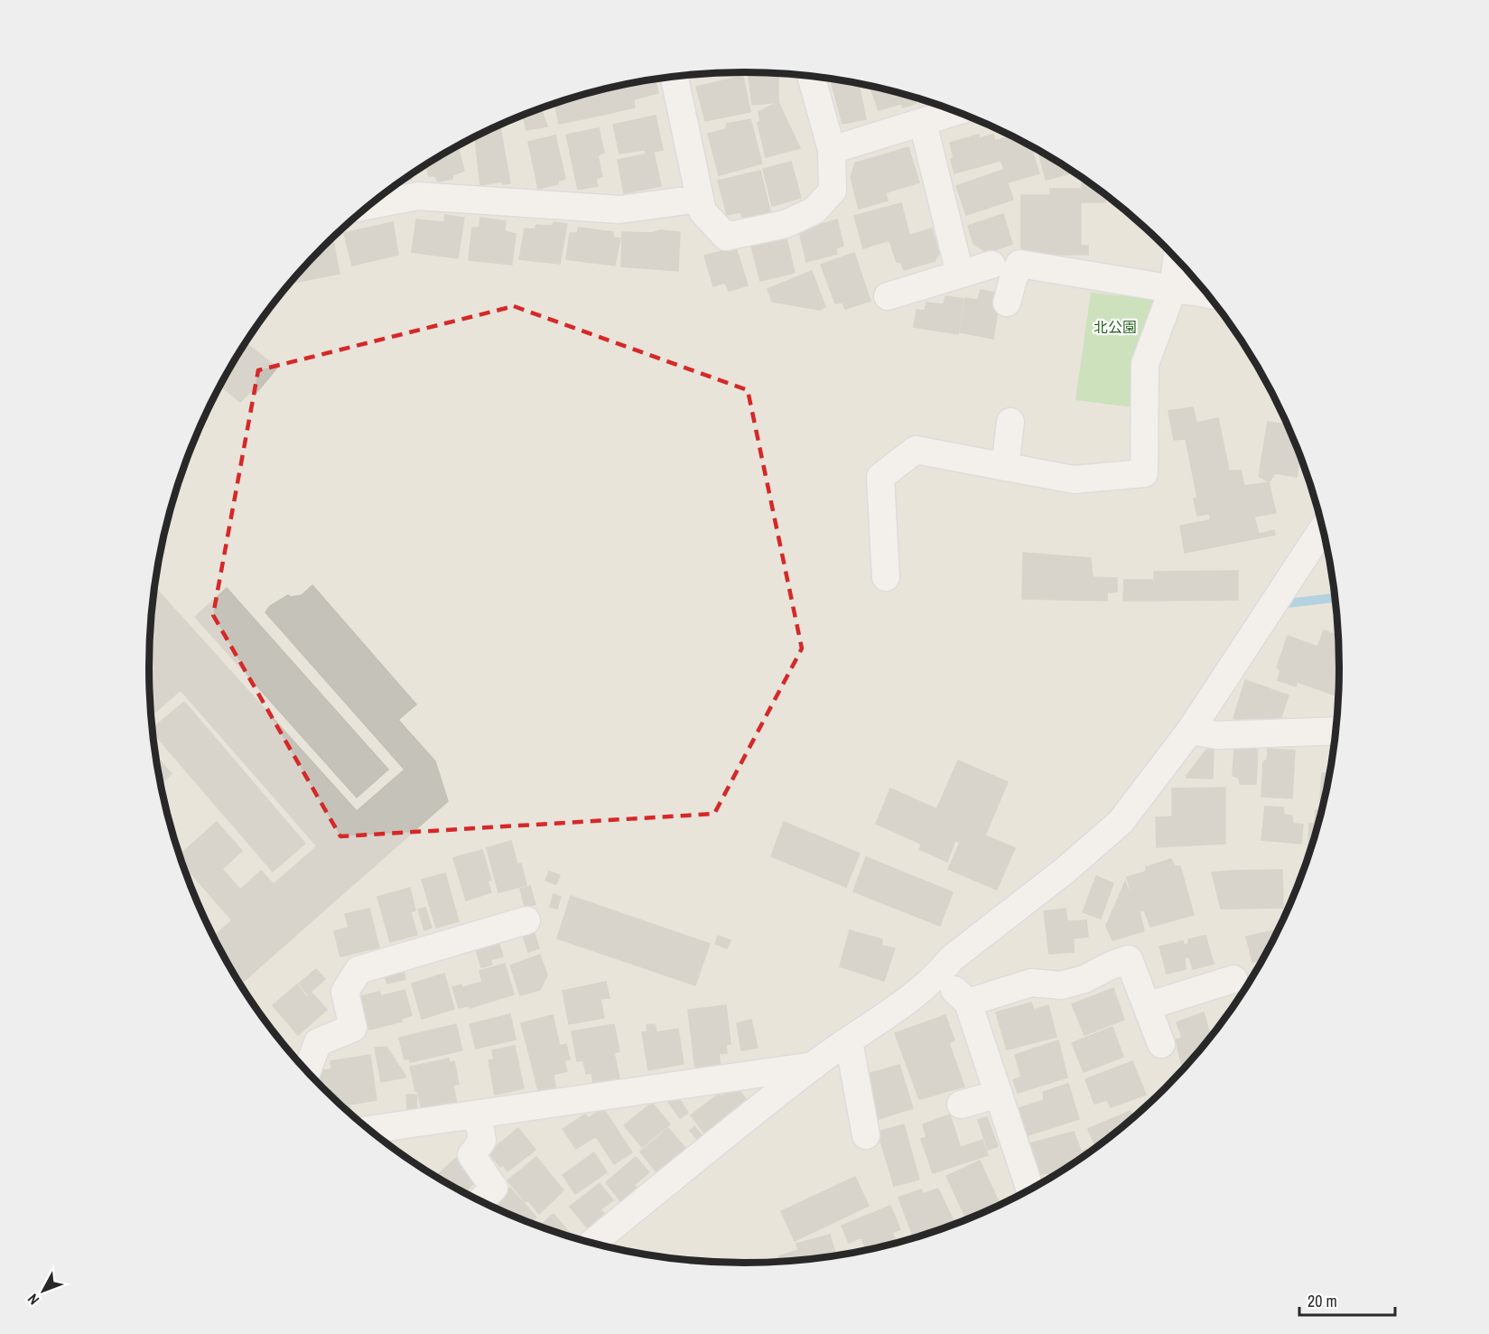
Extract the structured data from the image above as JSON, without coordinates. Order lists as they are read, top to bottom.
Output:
{
  "parks": ["北公園"],
  "scale_bar": "20 m",
  "north": "bottom left"
}
